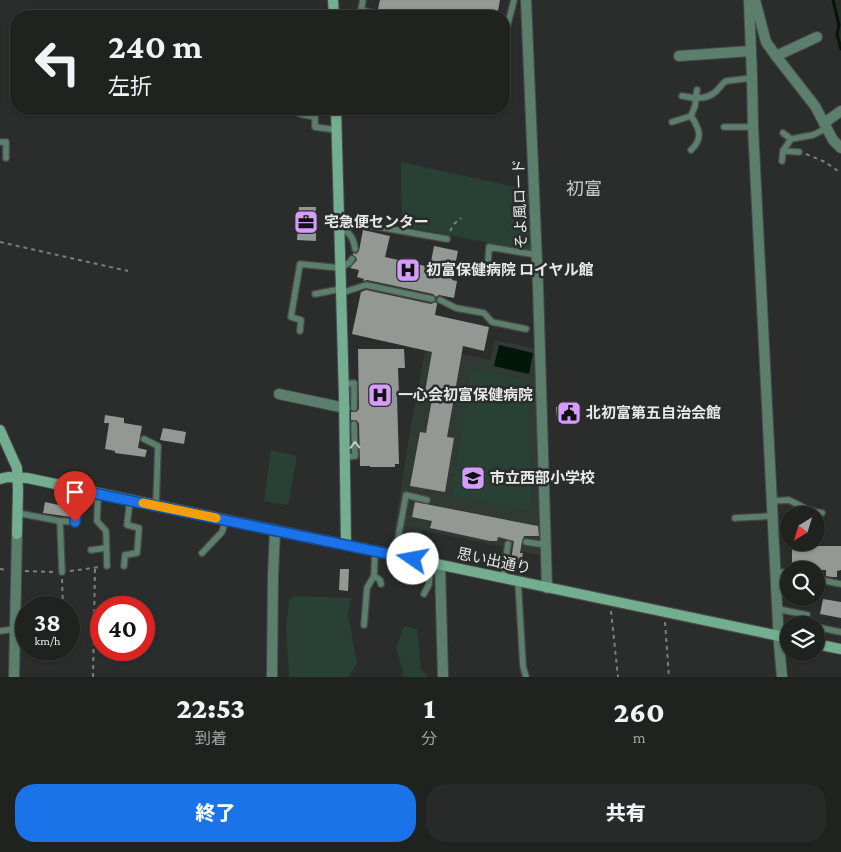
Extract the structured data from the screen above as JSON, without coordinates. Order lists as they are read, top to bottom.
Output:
{
  "streets": {
    "street": ["そよ風ロード", "思い出通り"]
  },
  "crossings": [
    ["そよ風ロード", "思い出通り"]
  ],
  "districts": ["初富"],
  "places": {
    "office": ["宅急便センター"],
    "hospital": ["初富保健病院 ロイヤル館", "一心会初富保健病院"],
    "public building": ["北初富第五自治会館"],
    "school or university": ["市立西部小学校"]
  },
  "north": "bottom left",
  "page": {
    "turn": ["240 m", "左折"],
    "speed": "38 km/h",
    "limit": "40",
    "eta": [
      "22:53",
      "到着",
      "1",
      "分",
      "260",
      "m"
    ],
    "buttons": ["終了", "共有"]
  }
}
